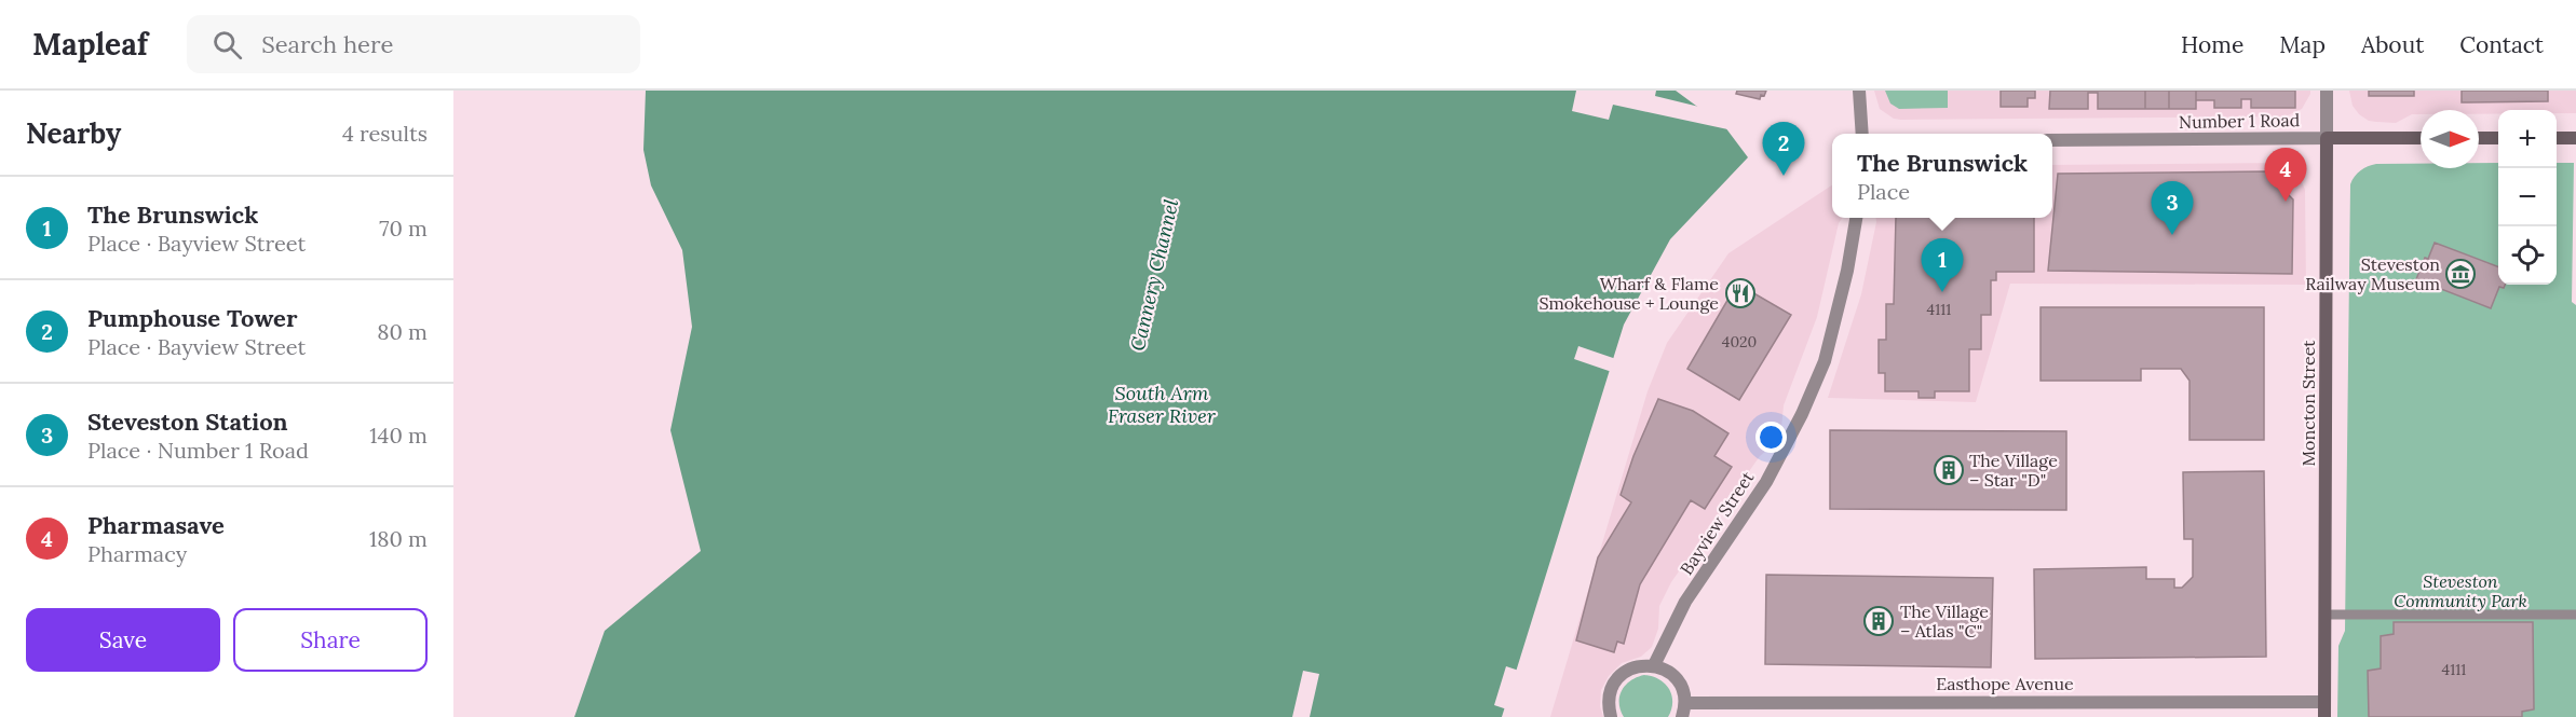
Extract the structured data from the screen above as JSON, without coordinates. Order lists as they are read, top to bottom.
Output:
{
  "streets": {
    "street": [
      "Number 1 Road",
      "Moncton Street",
      "Bayview Street",
      "Easthope Avenue"
    ]
  },
  "crossings": [
    ["Number 1 Road", "Moncton Street"],
    ["Moncton Street", "Easthope Avenue"]
  ],
  "water": ["Cannery Channel", "South Arm Fraser River"],
  "parks": ["Steveston Community Park"],
  "places": {
    "museum": ["Steveston Railway Museum"],
    "restaurant": ["Wharf & Flame Smokehouse + Lounge"],
    "building": ["The Village – Star \"D\"", "The Village – Atlas \"C\""]
  },
  "house_numbers": ["4111", "4020", "4111"],
  "north": "right",
  "page": {
    "header": "Mapleaf",
    "search": "Search here",
    "nav": [
      "Home",
      "Map",
      "About",
      "Contact"
    ],
    "heading": ["Nearby", "4 results"],
    "map_buttons": ["+", "−"],
    "pins": [
      "2",
      "4",
      "3",
      "1"
    ],
    "popup": ["The Brunswick", "Place"],
    "list": [
      {
        "mark": "1",
        "name": "The Brunswick",
        "note": "Place · Bayview Street",
        "value": "70 m"
      },
      {
        "mark": "2",
        "name": "Pumphouse Tower",
        "note": "Place · Bayview Street",
        "value": "80 m"
      },
      {
        "mark": "3",
        "name": "Steveston Station",
        "note": "Place · Number 1 Road",
        "value": "140 m"
      },
      {
        "mark": "4",
        "name": "Pharmasave",
        "note": "Pharmacy",
        "value": "180 m"
      }
    ],
    "buttons": ["Save", "Share"]
  }
}
